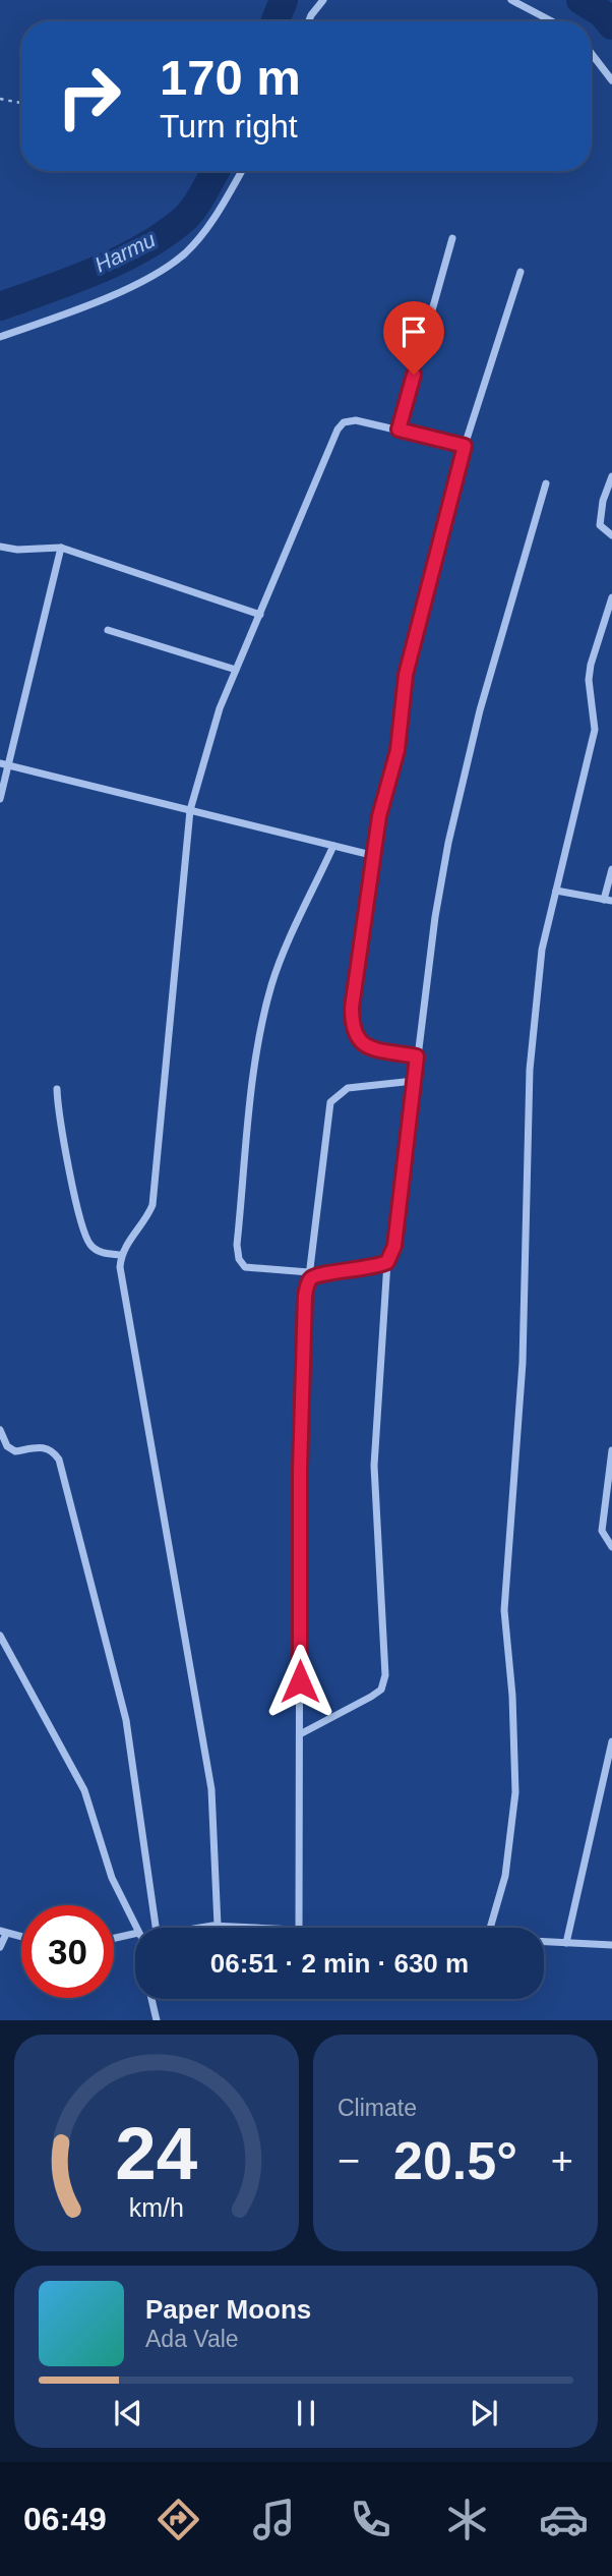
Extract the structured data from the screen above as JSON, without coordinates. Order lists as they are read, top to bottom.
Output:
{
  "water": ["Harmu"],
  "page": {
    "turn": ["170 m", "Turn right"],
    "limit": "30",
    "trip": "06:51 · 2 min · 630 m",
    "tile": "Climate",
    "heat": ["−", "20.5°", "+"],
    "song": ["Paper Moons", "Ada Vale"],
    "tabs": "06:49",
    "gauge": ["24", "km/h"]
  }
}
